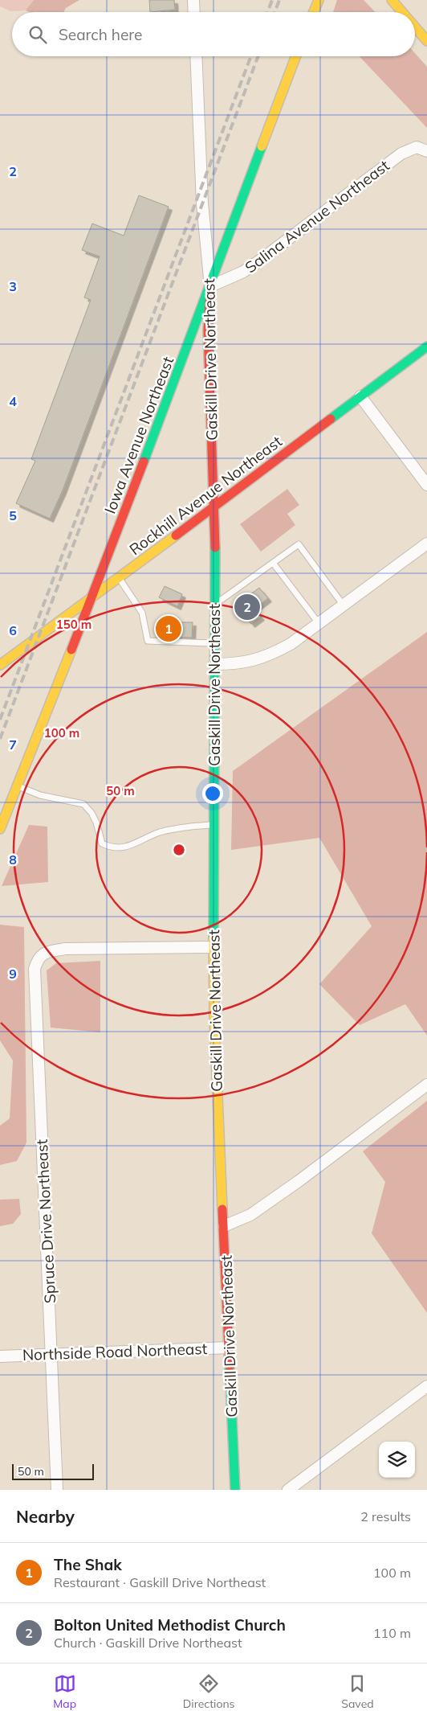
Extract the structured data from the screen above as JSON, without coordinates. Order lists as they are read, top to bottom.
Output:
{
  "streets": {
    "main road": ["Gaskill Drive Northeast", "Iowa Avenue Northeast", "Rockhill Avenue Northeast"],
    "street": ["Salina Avenue Northeast", "Spruce Drive Northeast", "Northside Road Northeast"]
  },
  "crossings": [
    ["Salina Avenue Northeast", "Gaskill Drive Northeast"],
    ["Salina Avenue Northeast", "Iowa Avenue Northeast"],
    ["Gaskill Drive Northeast", "Iowa Avenue Northeast"],
    ["Gaskill Drive Northeast", "Rockhill Avenue Northeast"],
    ["Gaskill Drive Northeast", "Spruce Drive Northeast"],
    ["Gaskill Drive Northeast", "Northside Road Northeast"],
    ["Iowa Avenue Northeast", "Rockhill Avenue Northeast"],
    ["Spruce Drive Northeast", "Northside Road Northeast"]
  ],
  "scale_bar": "50 m",
  "page": {
    "search": "Search here",
    "pins": ["2", "1"],
    "scale": "50 m",
    "heading": ["Nearby", "2 results"],
    "list": [
      {
        "mark": "1",
        "name": "The Shak",
        "note": "Restaurant · Gaskill Drive Northeast",
        "value": "100 m"
      },
      {
        "mark": "2",
        "name": "Bolton United Methodist Church",
        "note": "Church · Gaskill Drive Northeast",
        "value": "110 m"
      }
    ],
    "nav": ["Map", "Directions", "Saved"]
  },
  "grid": {
    "rows": [
      "2",
      "3",
      "4",
      "5",
      "6",
      "7",
      "8",
      "9"
    ]
  },
  "rings": ["150 m", "100 m", "50 m"]
}
